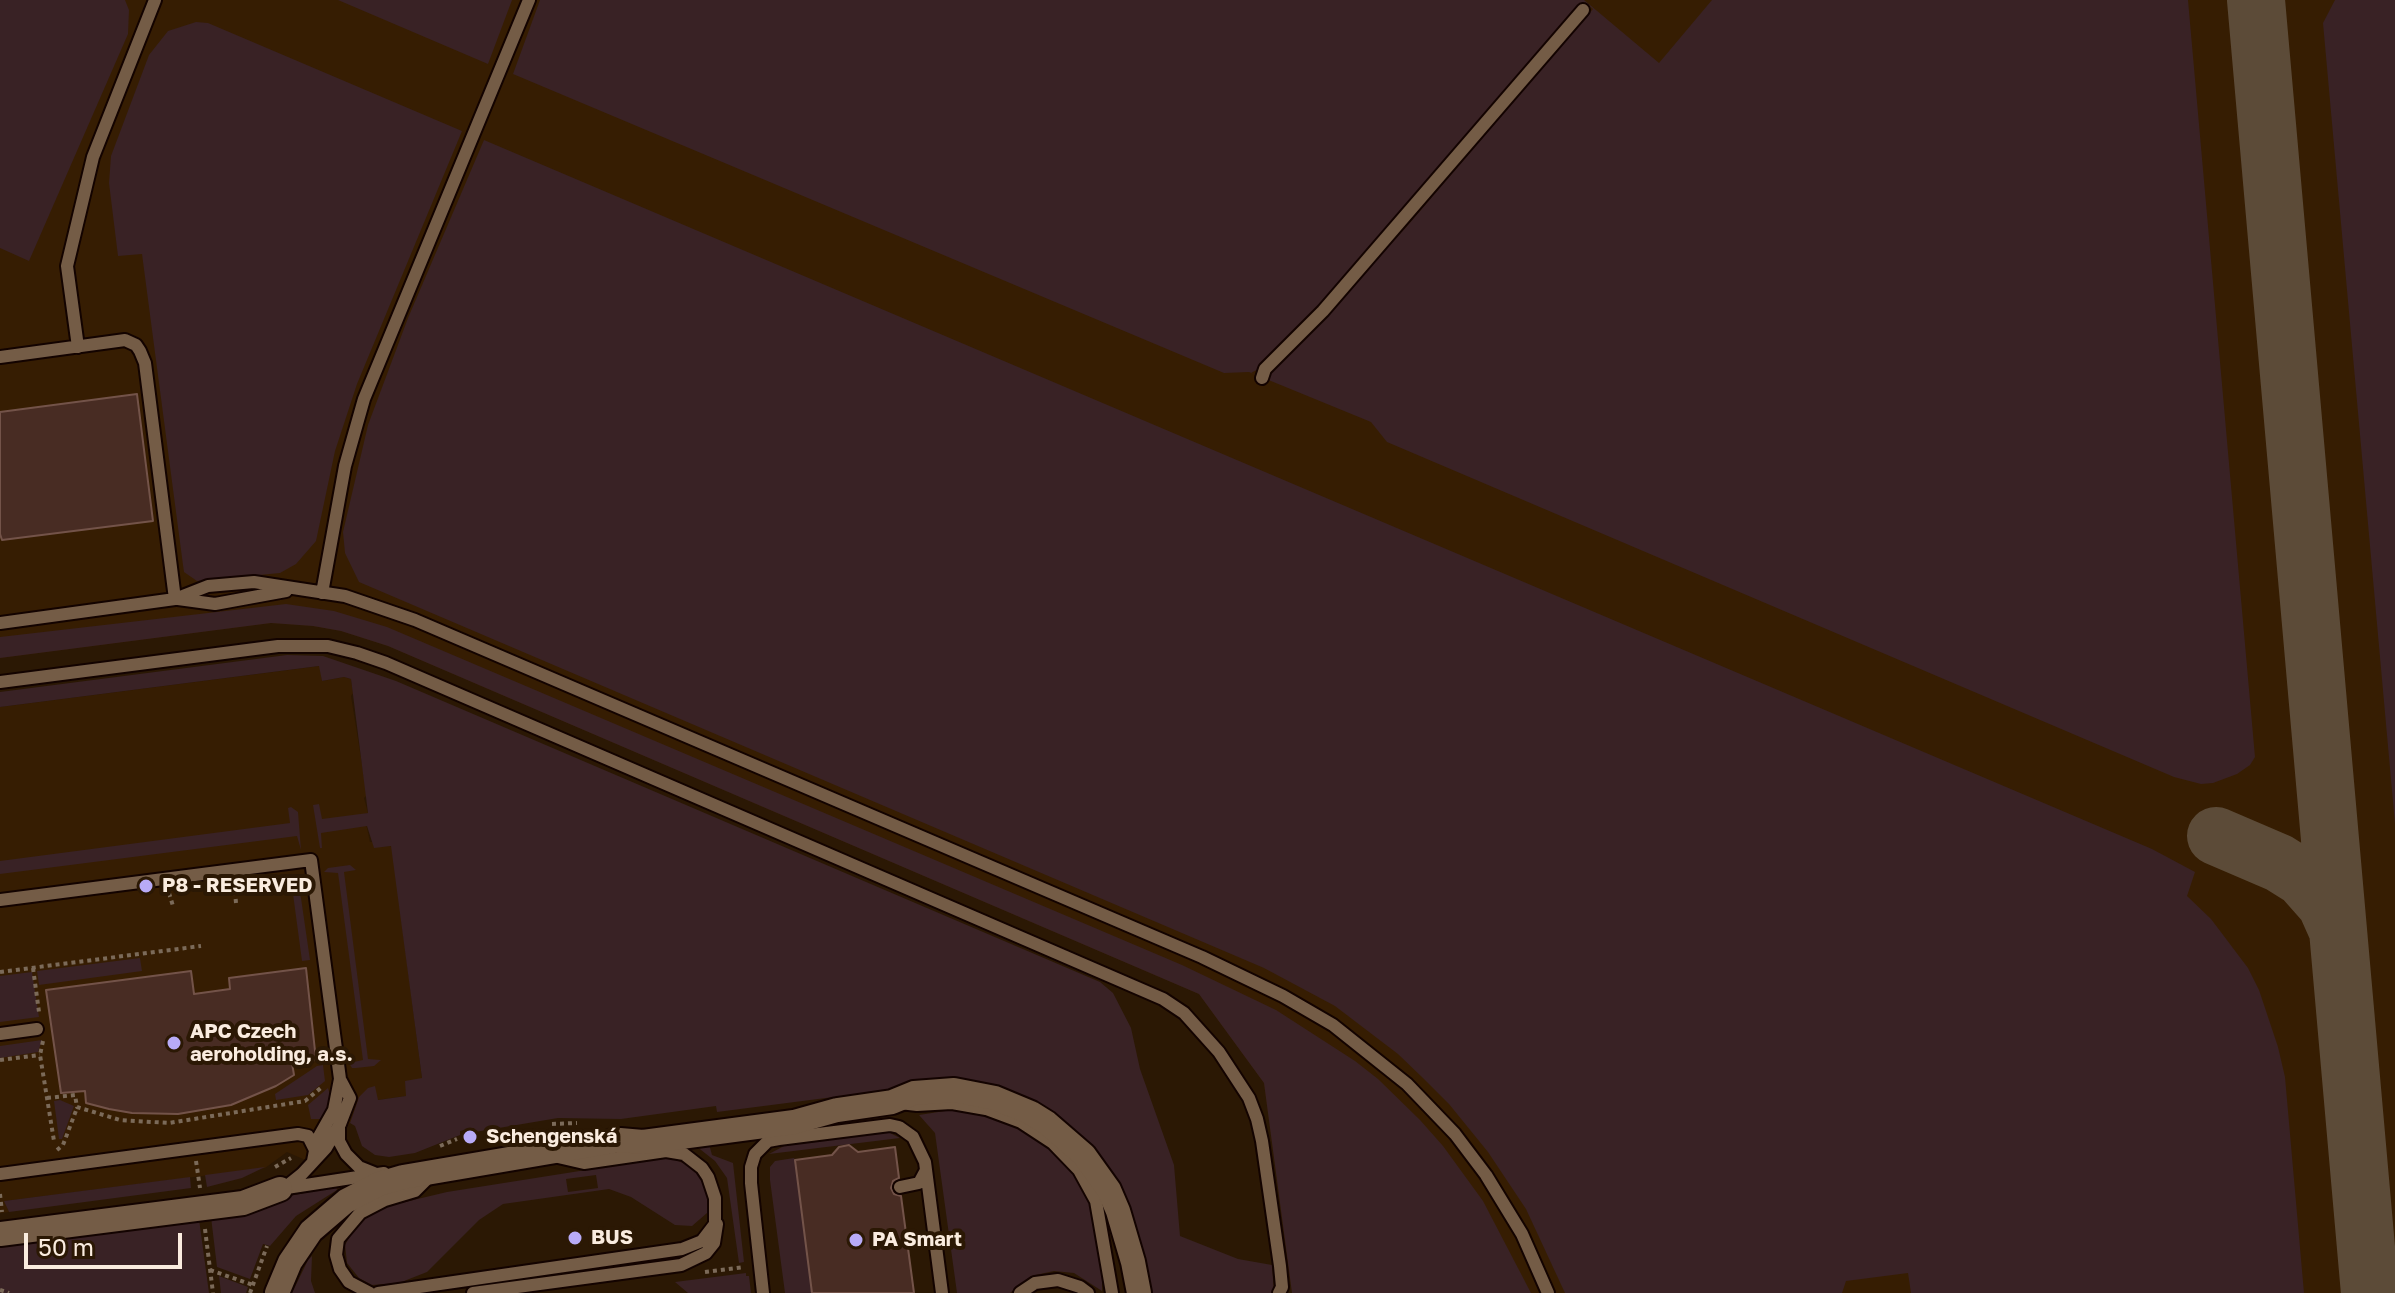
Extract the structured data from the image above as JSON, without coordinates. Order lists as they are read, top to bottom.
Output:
{
  "places": [
    "P8 - RESERVED",
    "APC Czech aeroholding, a.s.",
    "Schengenská",
    "BUS",
    "PA Smart"
  ],
  "scale_bar": "50 m"
}
